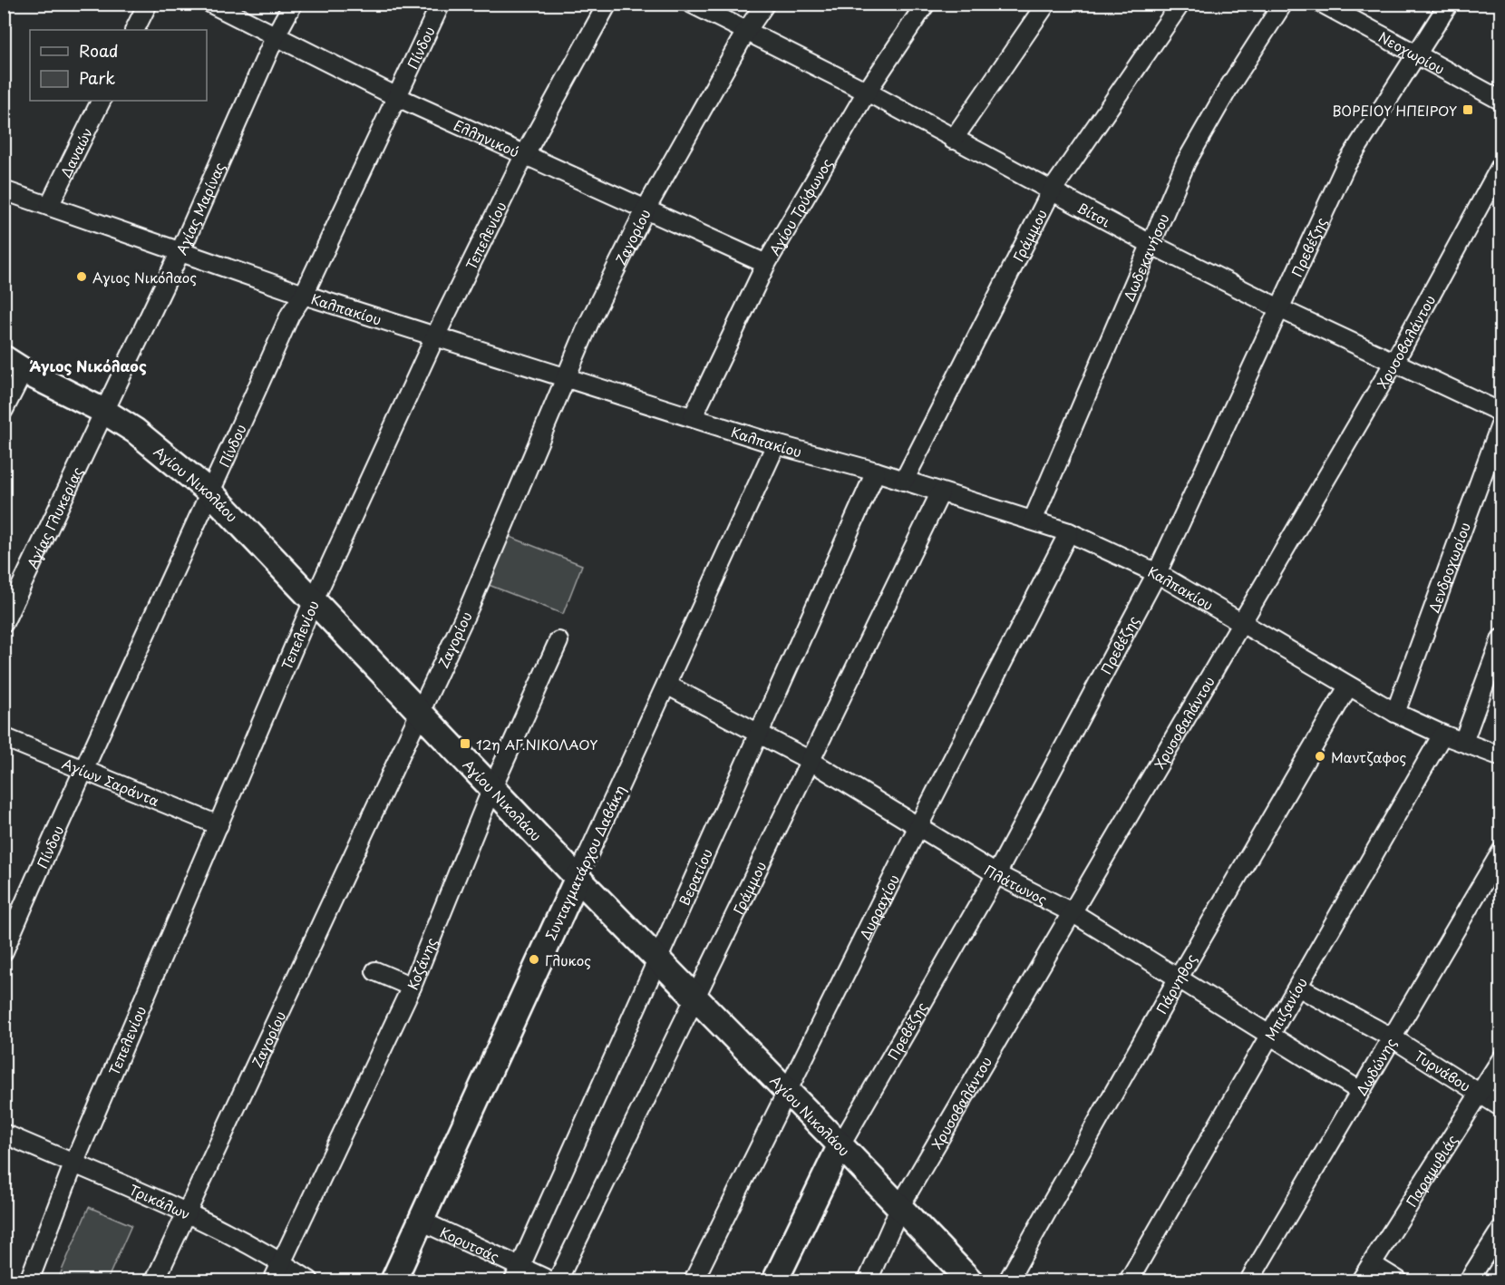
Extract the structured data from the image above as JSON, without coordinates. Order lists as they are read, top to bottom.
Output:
{
  "streets": {
    "street": [
      "Πίνδου",
      "Νεοχωρίου",
      "Ελληνικού",
      "Δαναών",
      "Αγίου Τρύφωνος",
      "Αγίας Μαρίνας",
      "Βίτσι",
      "Τεπελενίου",
      "Γράμμου",
      "Ζαγορίου",
      "Πρεβέζης",
      "Δωδεκανήσου",
      "Καλπακίου",
      "Χρυσοβαλάντου",
      "Αγίου Νικολάου",
      "Αγίας Γλυκερίας",
      "Δενδροχωρίου",
      "Αγίων Σαράντα",
      "Συνταγματάρχου Δαβάκη",
      "Βερατίου",
      "Πλάτωνος",
      "Δυρραχίου",
      "Κοζάνης",
      "Πάρνηθος",
      "Μπιζανίου",
      "Δωδώνης",
      "Τυρνάβου",
      "Παραμυθιάς",
      "Τρικάλων",
      "Κορυτσάς"
    ]
  },
  "crossings": [
    ["Πίνδου", "Ελληνικού"],
    ["Πίνδου", "Καλπακίου"],
    ["Πίνδου", "Αγίου Νικολάου"],
    ["Πίνδου", "Αγίων Σαράντα"],
    ["Νεοχωρίου", "Πρεβέζης"],
    ["Ελληνικού", "Αγίου Τρύφωνος"],
    ["Ελληνικού", "Αγίας Μαρίνας"],
    ["Ελληνικού", "Τεπελενίου"],
    ["Ελληνικού", "Ζαγορίου"],
    ["Δαναών", "Καλπακίου"],
    ["Αγίου Τρύφωνος", "Βίτσι"],
    ["Αγίου Τρύφωνος", "Καλπακίου"],
    ["Αγίας Μαρίνας", "Καλπακίου"],
    ["Αγίας Μαρίνας", "Αγίου Νικολάου"],
    ["Αγίας Μαρίνας", "Αγίας Γλυκερίας"],
    ["Βίτσι", "Γράμμου"],
    ["Βίτσι", "Ζαγορίου"],
    ["Βίτσι", "Πρεβέζης"],
    ["Βίτσι", "Δωδεκανήσου"],
    ["Βίτσι", "Χρυσοβαλάντου"],
    ["Τεπελενίου", "Καλπακίου"],
    ["Τεπελενίου", "Αγίου Νικολάου"],
    ["Τεπελενίου", "Αγίων Σαράντα"],
    ["Τεπελενίου", "Τρικάλων"],
    ["Γράμμου", "Καλπακίου"],
    ["Γράμμου", "Αγίου Νικολάου"],
    ["Γράμμου", "Πλάτωνος"],
    ["Ζαγορίου", "Καλπακίου"],
    ["Ζαγορίου", "Αγίου Νικολάου"],
    ["Ζαγορίου", "Τρικάλων"],
    ["Πρεβέζης", "Καλπακίου"],
    ["Πρεβέζης", "Αγίου Νικολάου"],
    ["Πρεβέζης", "Πλάτωνος"],
    ["Δωδεκανήσου", "Καλπακίου"],
    ["Καλπακίου", "Χρυσοβαλάντου"],
    ["Καλπακίου", "Δενδροχωρίου"],
    ["Καλπακίου", "Συνταγματάρχου Δαβάκη"],
    ["Καλπακίου", "Βερατίου"],
    ["Καλπακίου", "Δυρραχίου"],
    ["Καλπακίου", "Πάρνηθος"],
    ["Καλπακίου", "Μπιζανίου"],
    ["Χρυσοβαλάντου", "Αγίου Νικολάου"],
    ["Χρυσοβαλάντου", "Πλάτωνος"],
    ["Αγίου Νικολάου", "Αγίας Γλυκερίας"],
    ["Αγίου Νικολάου", "Συνταγματάρχου Δαβάκη"],
    ["Αγίου Νικολάου", "Βερατίου"],
    ["Αγίου Νικολάου", "Δυρραχίου"],
    ["Αγίου Νικολάου", "Κοζάνης"],
    ["Συνταγματάρχου Δαβάκη", "Πλάτωνος"],
    ["Συνταγματάρχου Δαβάκη", "Κορυτσάς"],
    ["Βερατίου", "Πλάτωνος"],
    ["Βερατίου", "Κορυτσάς"],
    ["Πλάτωνος", "Δυρραχίου"],
    ["Πλάτωνος", "Πάρνηθος"],
    ["Πλάτωνος", "Μπιζανίου"],
    ["Πλάτωνος", "Δωδώνης"],
    ["Κοζάνης", "Τρικάλων"],
    ["Μπιζανίου", "Τυρνάβου"],
    ["Δωδώνης", "Τυρνάβου"],
    ["Τυρνάβου", "Παραμυθιάς"]
  ],
  "districts": ["Άγιος Νικόλαος"],
  "places": {
    "transit": ["ΒΟΡΕΙΟΥ ΗΠΕΙΡΟΥ", "12η ΑΓ.ΝΙΚΟΛΑΟΥ"],
    "other": ["Αγιος Νικόλαος", "Μαντζαφος", "Γλυκος"]
  },
  "legend": ["Road", "Park"]
}
